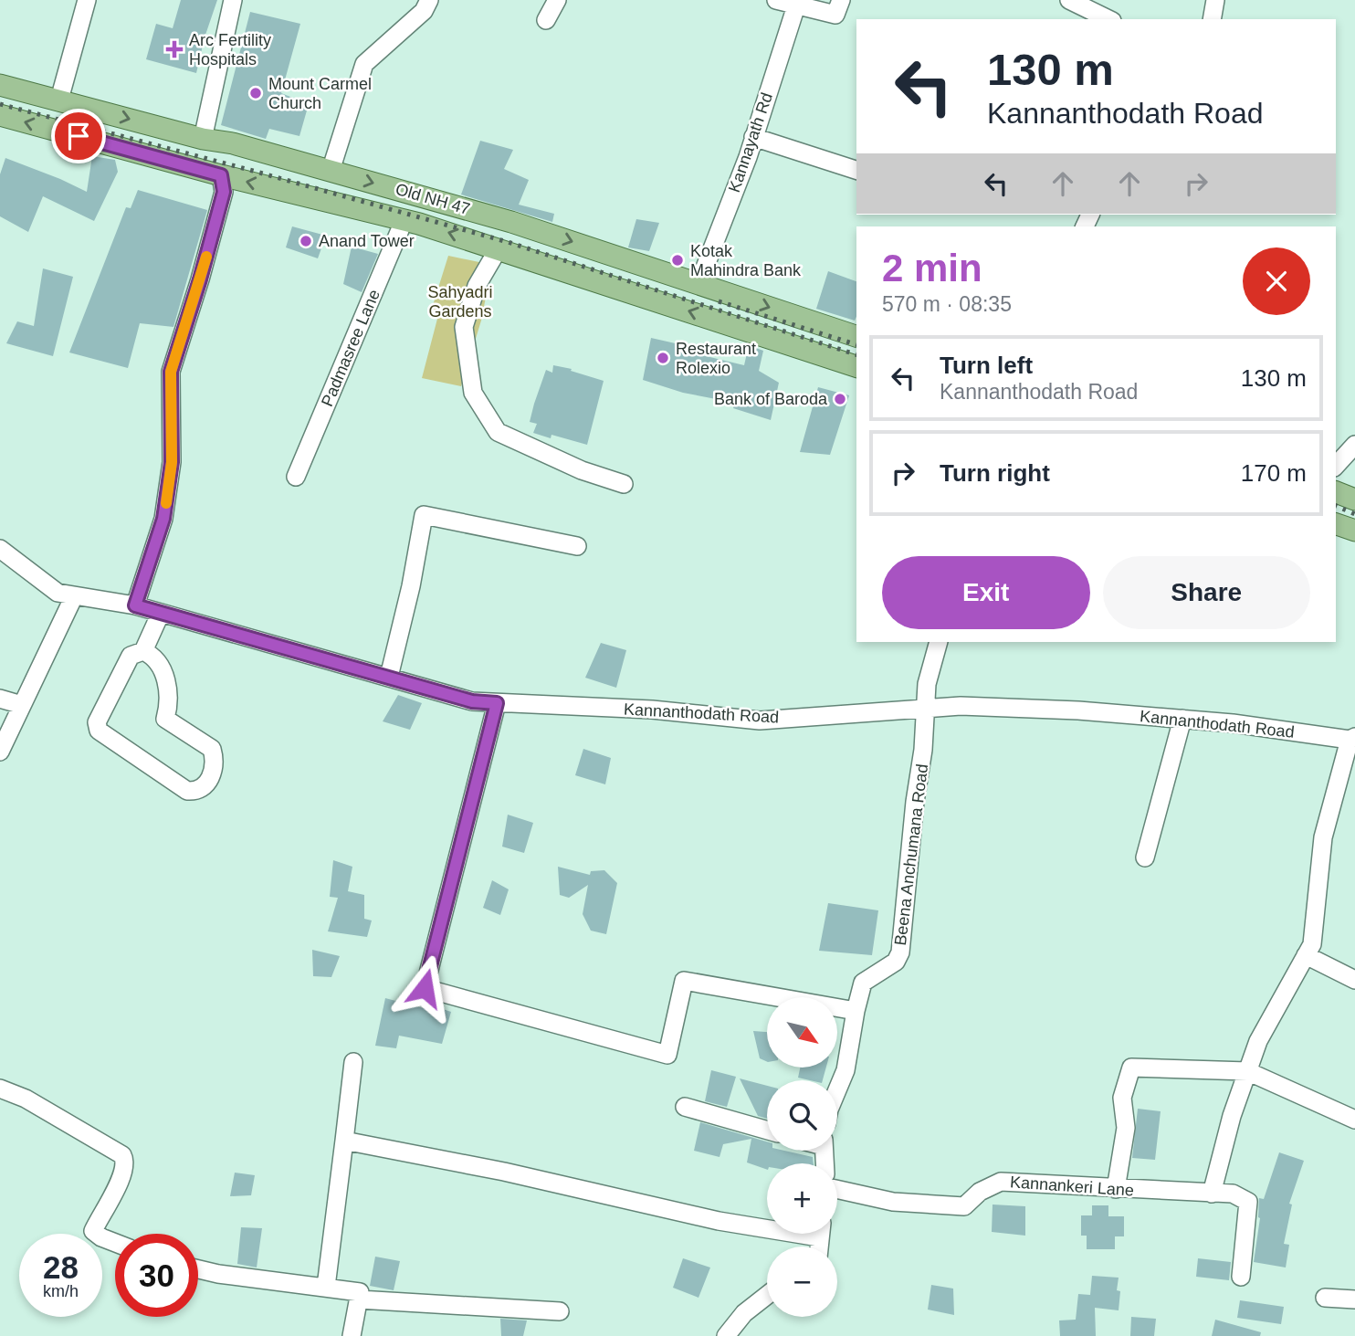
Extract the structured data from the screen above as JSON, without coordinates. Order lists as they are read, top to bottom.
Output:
{
  "streets": {
    "main road": ["Old NH 47"],
    "street": [
      "Kannayath Rd",
      "Padmasree Lane",
      "Kannanthodath Road",
      "Beena Anchumana Road",
      "Kannankeri Lane"
    ]
  },
  "crossings": [
    ["Kannayath Rd", "Old NH 47"],
    ["Old NH 47", "Padmasree Lane"],
    ["Kannanthodath Road", "Beena Anchumana Road"]
  ],
  "parks": ["Sahyadri Gardens"],
  "places": {
    "health": ["Arc Fertility Hospitals"],
    "other": [
      "Mount Carmel Church",
      "Anand Tower",
      "Kotak Mahindra Bank",
      "Restaurant Rolexio",
      "Bank of Baroda"
    ]
  },
  "north": "bottom right",
  "page": {
    "turn": ["130 m", "Kannanthodath Road"],
    "heading": ["2 min", "570 m · 08:35"],
    "list": [
      {
        "name": "Turn left",
        "note": "Kannanthodath Road",
        "value": "130 m"
      },
      {
        "name": "Turn right",
        "value": "170 m"
      }
    ],
    "buttons": ["Exit", "Share"],
    "map_buttons": ["+", "−"],
    "speed": "28 km/h",
    "limit": "30"
  }
}
